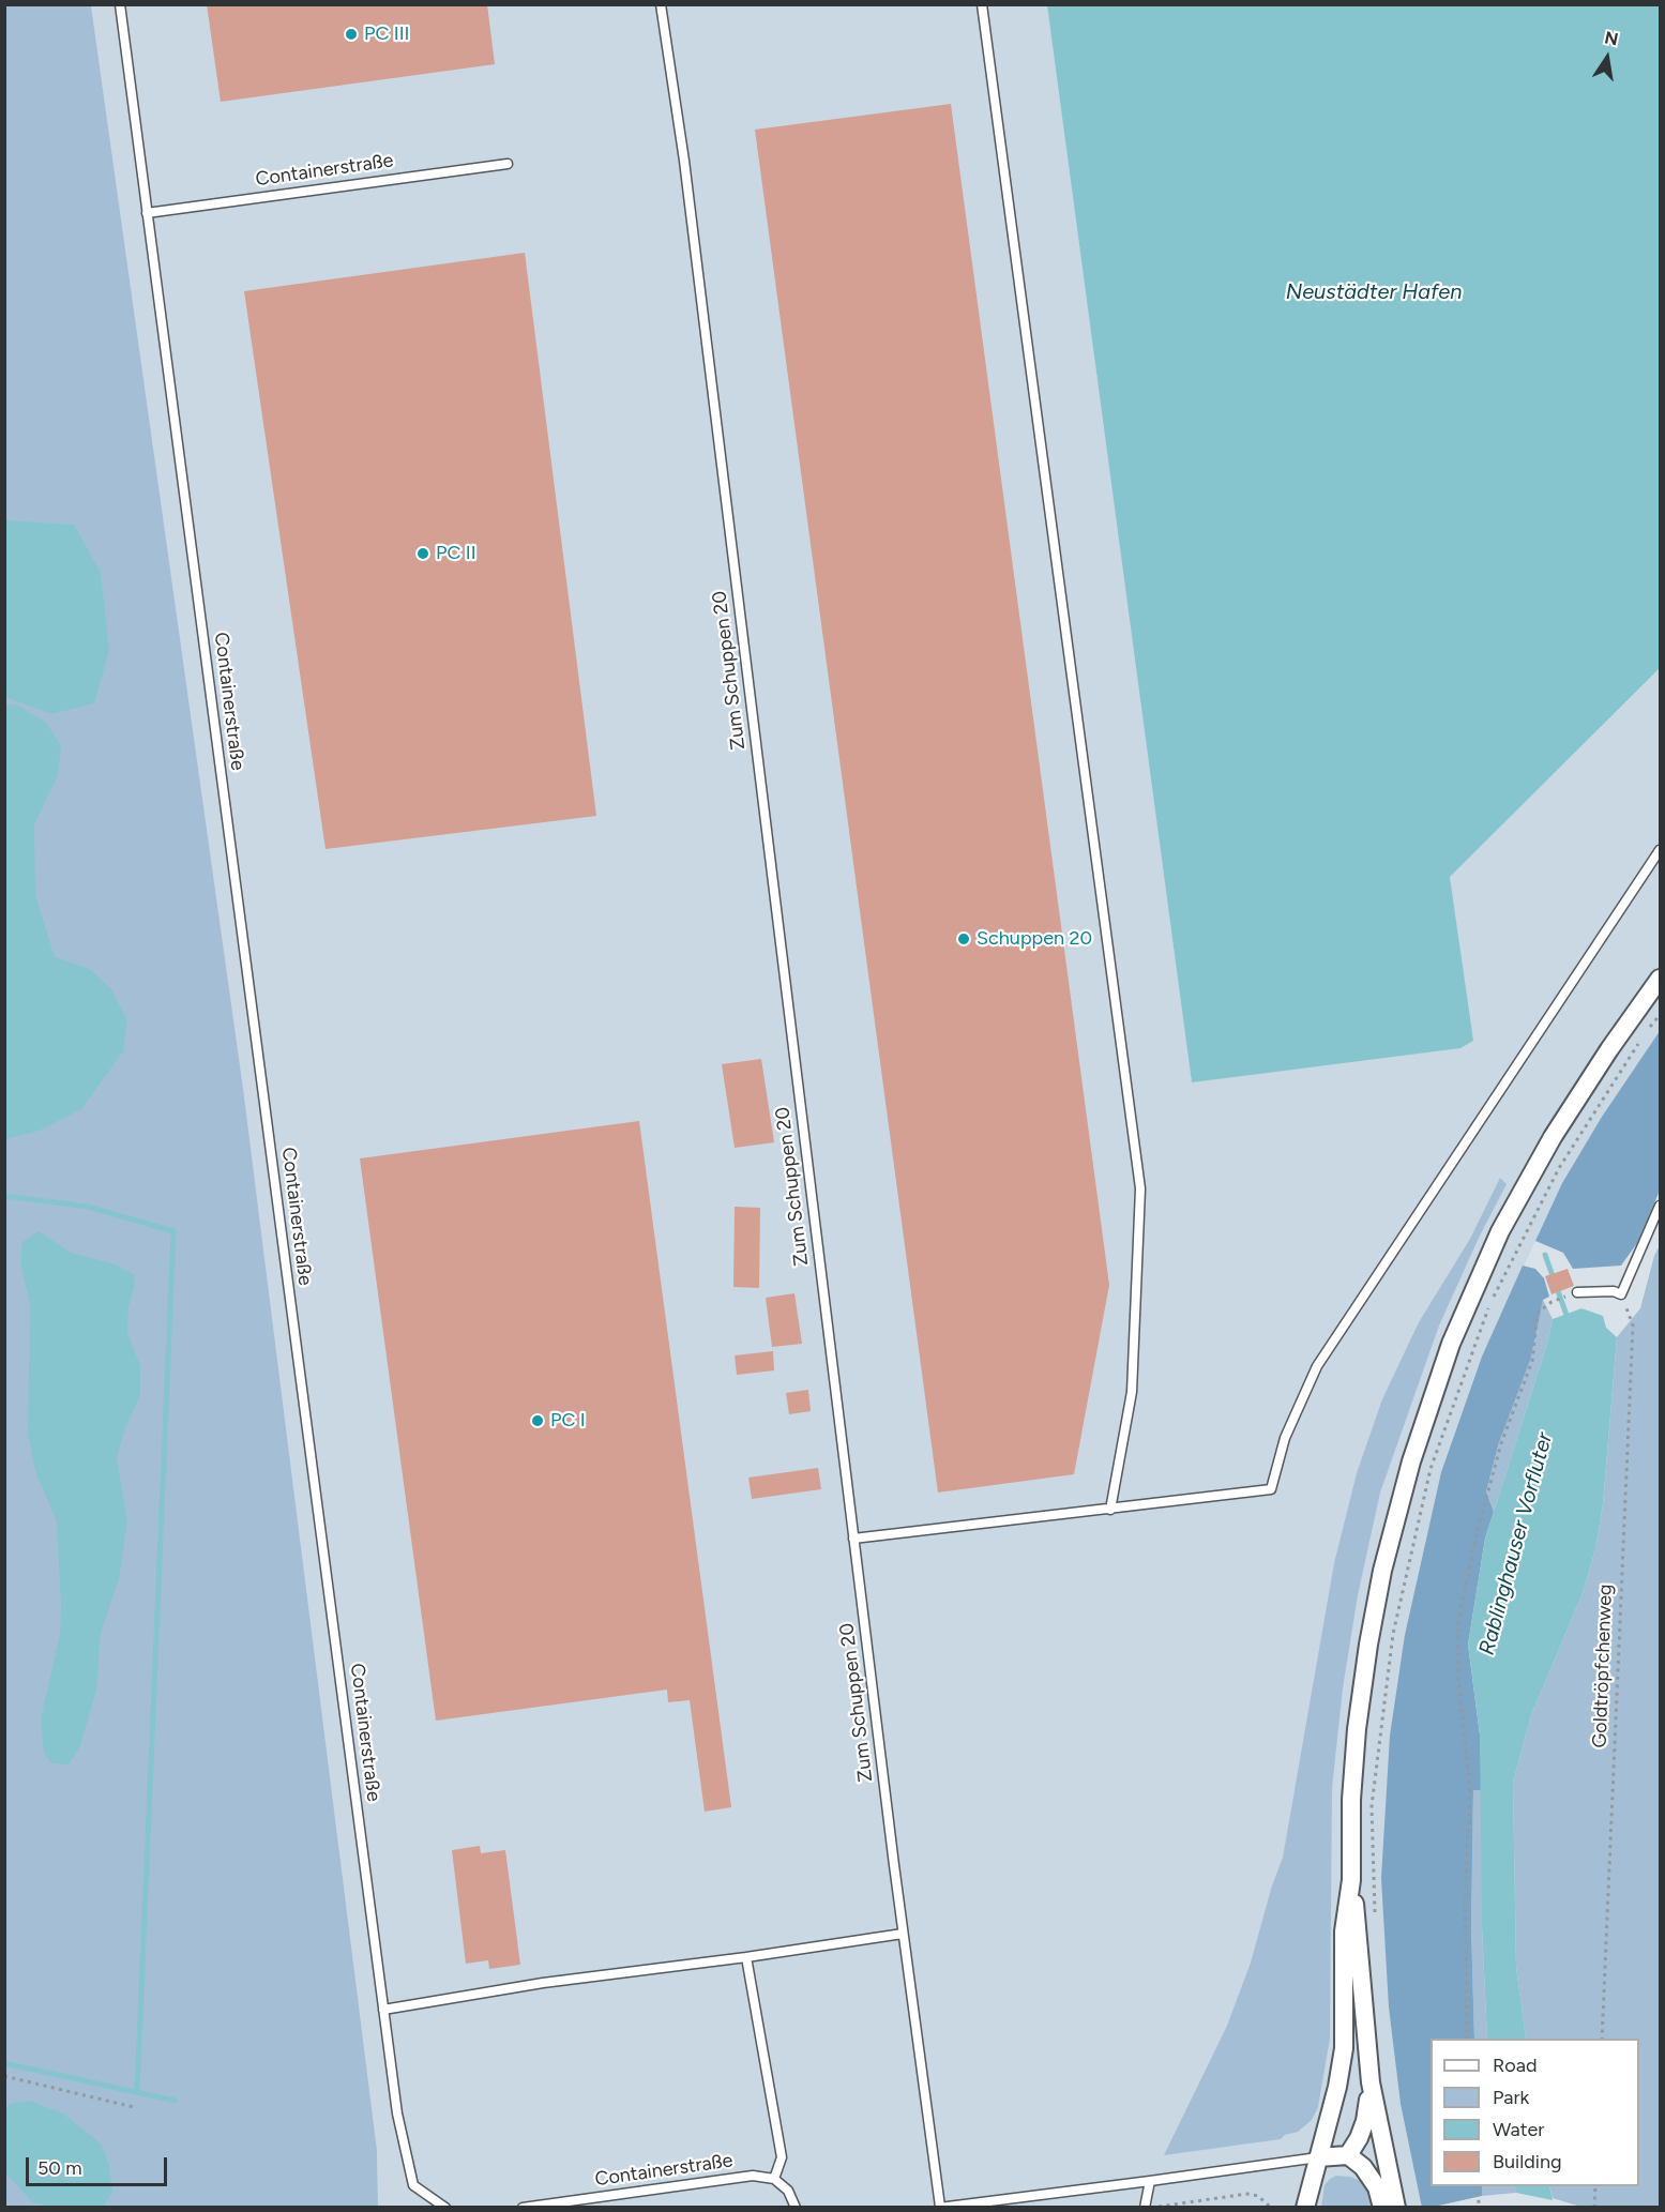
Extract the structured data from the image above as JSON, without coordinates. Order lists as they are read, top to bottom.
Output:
{
  "streets": {
    "lane": ["Containerstraße", "Zum Schuppen 20"],
    "path": ["Goldtröpfchenweg"]
  },
  "water": ["Neustädter Hafen", "Rablinghauser Vorfluter"],
  "places": [
    "PC III",
    "PC II",
    "Schuppen 20",
    "PC I"
  ],
  "legend": [
    "Road",
    "Park",
    "Water",
    "Building"
  ],
  "scale_bar": "50 m",
  "north": "top"
}
